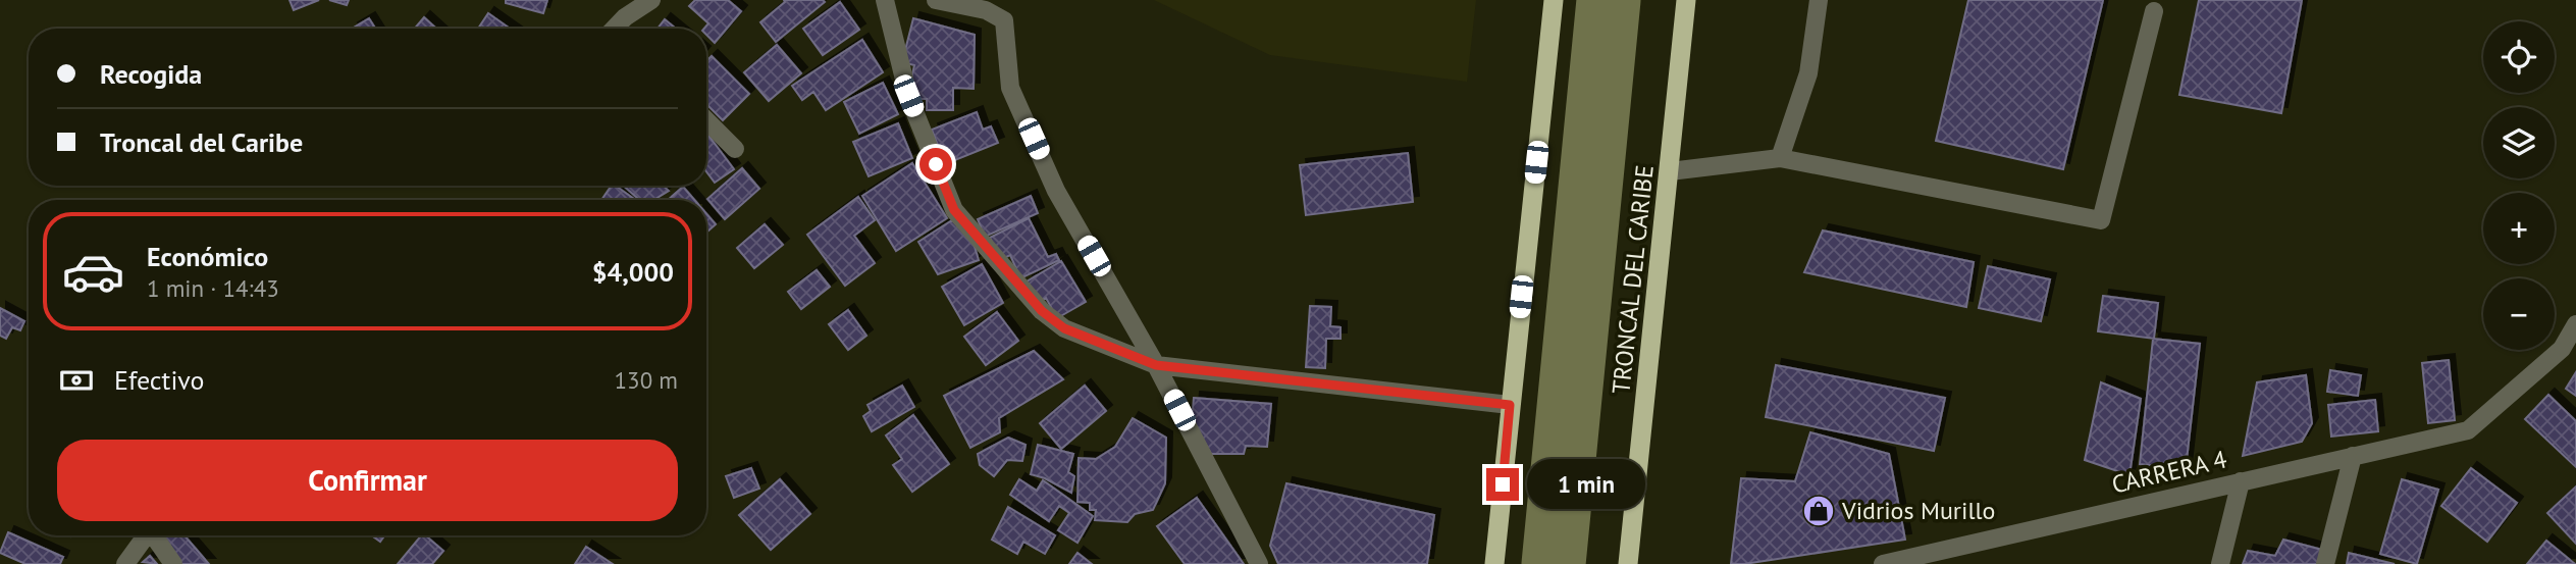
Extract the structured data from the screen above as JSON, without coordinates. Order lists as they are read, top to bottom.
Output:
{
  "streets": {
    "highway": ["TRONCAL DEL CARIBE"],
    "street": ["CARRERA 4"]
  },
  "places": {
    "shop": ["Vidrios Murillo"]
  },
  "page": {
    "map_buttons": ["+", "−"],
    "banner": ["Recogida", "Troncal del Caribe"],
    "list": [
      {
        "name": "Económico",
        "note": "1 min · 14:43",
        "value": "$4,000"
      }
    ],
    "pay": ["Efectivo", "130 m"],
    "buttons": "Confirmar",
    "bubble": "1 min"
  }
}
